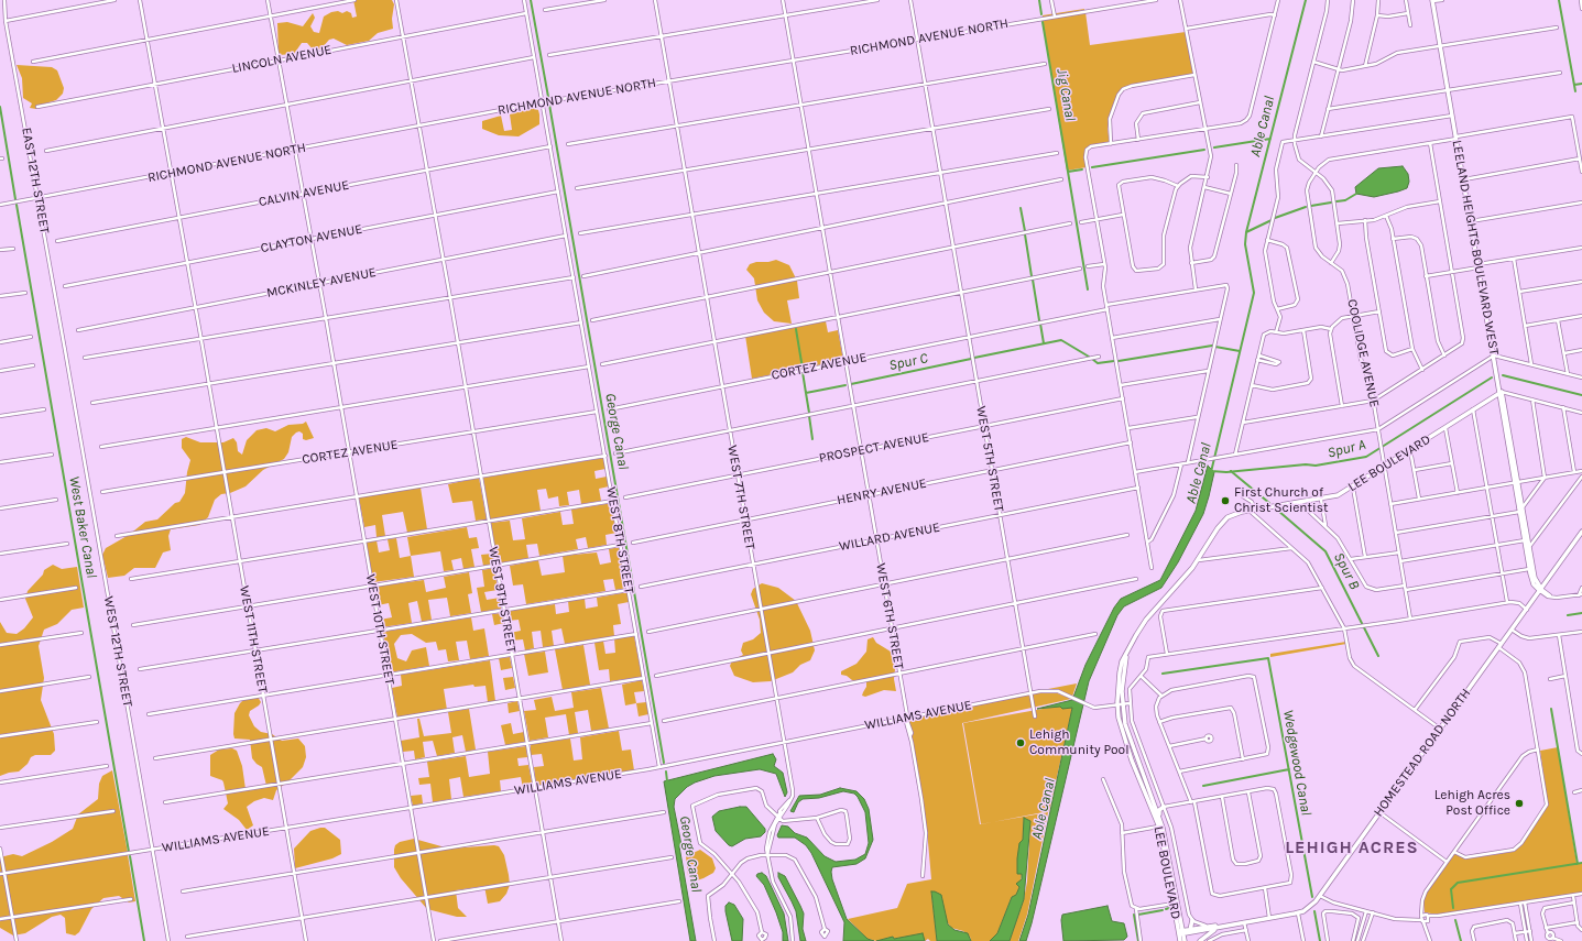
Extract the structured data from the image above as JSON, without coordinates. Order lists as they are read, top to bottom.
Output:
{
  "streets": {
    "main road": ["LEELAND HEIGHTS BOULEVARD WEST", "LEE BOULEVARD", "HOMESTEAD ROAD NORTH"],
    "street": [
      "RICHMOND AVENUE NORTH",
      "LINCOLN AVENUE",
      "EAST 12TH STREET",
      "CALVIN AVENUE",
      "CLAYTON AVENUE",
      "MCKINLEY AVENUE",
      "COOLIDGE AVENUE",
      "CORTEZ AVENUE",
      "PROSPECT AVENUE",
      "WEST 5TH STREET",
      "HENRY AVENUE",
      "WEST 7TH STREET",
      "WILLARD AVENUE",
      "WEST 8TH STREET",
      "WEST 9TH STREET",
      "WEST 6TH STREET",
      "WEST 10TH STREET",
      "WEST 11TH STREET",
      "WEST 12TH STREET",
      "WILLIAMS AVENUE"
    ]
  },
  "crossings": [
    ["RICHMOND AVENUE NORTH", "EAST 12TH STREET"],
    ["RICHMOND AVENUE NORTH", "WEST 5TH STREET"],
    ["RICHMOND AVENUE NORTH", "WEST 7TH STREET"],
    ["RICHMOND AVENUE NORTH", "WEST 8TH STREET"],
    ["RICHMOND AVENUE NORTH", "WEST 9TH STREET"],
    ["RICHMOND AVENUE NORTH", "WEST 6TH STREET"],
    ["RICHMOND AVENUE NORTH", "WEST 10TH STREET"],
    ["RICHMOND AVENUE NORTH", "WEST 11TH STREET"],
    ["LINCOLN AVENUE", "WEST 8TH STREET"],
    ["LINCOLN AVENUE", "WEST 9TH STREET"],
    ["LINCOLN AVENUE", "WEST 10TH STREET"],
    ["LINCOLN AVENUE", "WEST 11TH STREET"],
    ["EAST 12TH STREET", "WEST 12TH STREET"],
    ["CALVIN AVENUE", "WEST 8TH STREET"],
    ["CALVIN AVENUE", "WEST 9TH STREET"],
    ["CALVIN AVENUE", "WEST 10TH STREET"],
    ["CALVIN AVENUE", "WEST 11TH STREET"],
    ["CLAYTON AVENUE", "WEST 8TH STREET"],
    ["CLAYTON AVENUE", "WEST 9TH STREET"],
    ["CLAYTON AVENUE", "WEST 10TH STREET"],
    ["CLAYTON AVENUE", "WEST 11TH STREET"],
    ["LEELAND HEIGHTS BOULEVARD WEST", "COOLIDGE AVENUE"],
    ["LEELAND HEIGHTS BOULEVARD WEST", "LEE BOULEVARD"],
    ["LEELAND HEIGHTS BOULEVARD WEST", "HOMESTEAD ROAD NORTH"],
    ["MCKINLEY AVENUE", "WEST 8TH STREET"],
    ["MCKINLEY AVENUE", "WEST 9TH STREET"],
    ["MCKINLEY AVENUE", "WEST 10TH STREET"],
    ["MCKINLEY AVENUE", "WEST 11TH STREET"],
    ["COOLIDGE AVENUE", "LEE BOULEVARD"],
    ["CORTEZ AVENUE", "WEST 5TH STREET"],
    ["CORTEZ AVENUE", "WEST 7TH STREET"],
    ["CORTEZ AVENUE", "WEST 8TH STREET"],
    ["CORTEZ AVENUE", "WEST 9TH STREET"],
    ["CORTEZ AVENUE", "WEST 6TH STREET"],
    ["CORTEZ AVENUE", "WEST 10TH STREET"],
    ["CORTEZ AVENUE", "WEST 11TH STREET"],
    ["PROSPECT AVENUE", "WEST 5TH STREET"],
    ["PROSPECT AVENUE", "WEST 7TH STREET"],
    ["PROSPECT AVENUE", "WEST 6TH STREET"],
    ["WEST 5TH STREET", "HENRY AVENUE"],
    ["WEST 5TH STREET", "WILLARD AVENUE"],
    ["WEST 5TH STREET", "WILLIAMS AVENUE"],
    ["LEE BOULEVARD", "WILLIAMS AVENUE"],
    ["LEE BOULEVARD", "HOMESTEAD ROAD NORTH"],
    ["HENRY AVENUE", "WEST 7TH STREET"],
    ["HENRY AVENUE", "WEST 6TH STREET"],
    ["WEST 7TH STREET", "WILLARD AVENUE"],
    ["WEST 7TH STREET", "WILLIAMS AVENUE"],
    ["WILLARD AVENUE", "WEST 6TH STREET"],
    ["WEST 8TH STREET", "WILLIAMS AVENUE"],
    ["WEST 9TH STREET", "WILLIAMS AVENUE"],
    ["WEST 6TH STREET", "WILLIAMS AVENUE"],
    ["WEST 10TH STREET", "WILLIAMS AVENUE"],
    ["WEST 11TH STREET", "WILLIAMS AVENUE"],
    ["WEST 12TH STREET", "WILLIAMS AVENUE"]
  ],
  "districts": ["LEHIGH ACRES"],
  "water": [
    "Jig Canal",
    "Able Canal",
    "Spur C",
    "George Canal",
    "Spur A",
    "West Baker Canal",
    "Spur B",
    "Wedgewood Canal"
  ],
  "places": ["First Church of Christ Scientist", "Lehigh Community Pool", "Lehigh Acres Post Office"]
}
